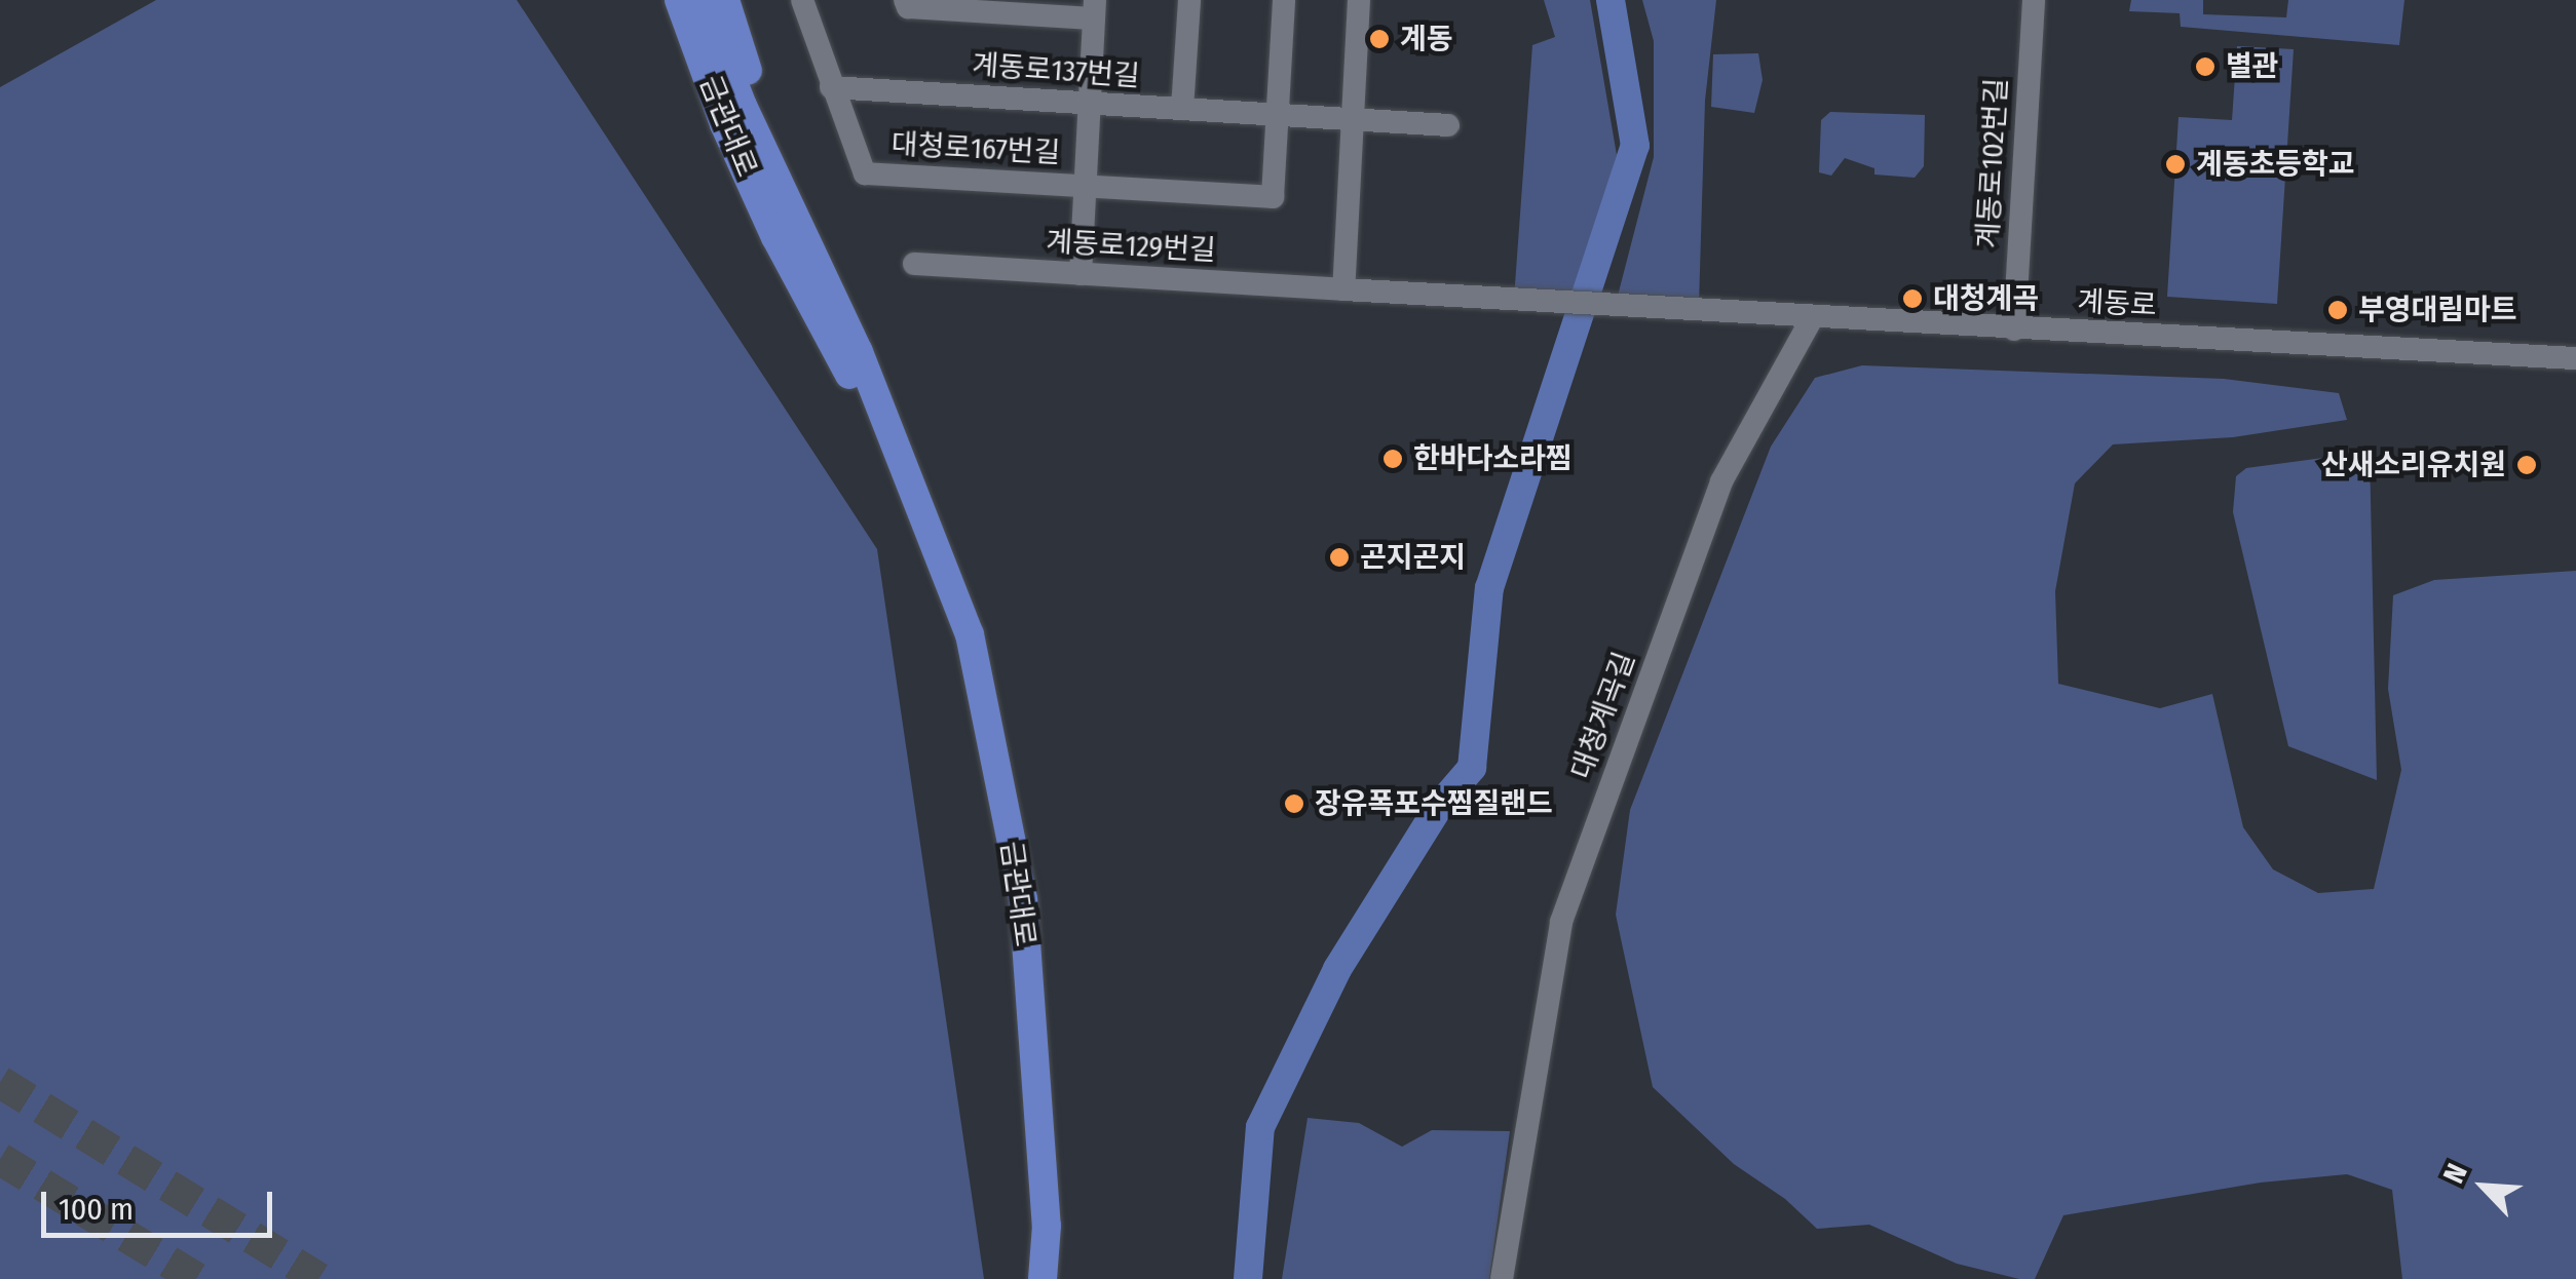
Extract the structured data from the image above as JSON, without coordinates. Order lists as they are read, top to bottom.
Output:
{
  "streets": {
    "main road": ["금관대로"],
    "street": [
      "계동로137번길",
      "대청로167번길",
      "계동로102번길",
      "계동로129번길",
      "계동로",
      "대청계곡길"
    ]
  },
  "crossings": [
    ["계동로137번길", "대청로167번길"],
    ["대청로167번길", "계동로129번길"],
    ["계동로102번길", "계동로"],
    ["계동로129번길", "계동로"],
    ["계동로", "대청계곡길"]
  ],
  "places": [
    "계동",
    "별관",
    "계동초등학교",
    "대청계곡",
    "부영대림마트",
    "한바다소라찜",
    "산새소리유치원",
    "곤지곤지",
    "장유폭포수찜질랜드"
  ],
  "scale_bar": "100 m",
  "north": "top left"
}
